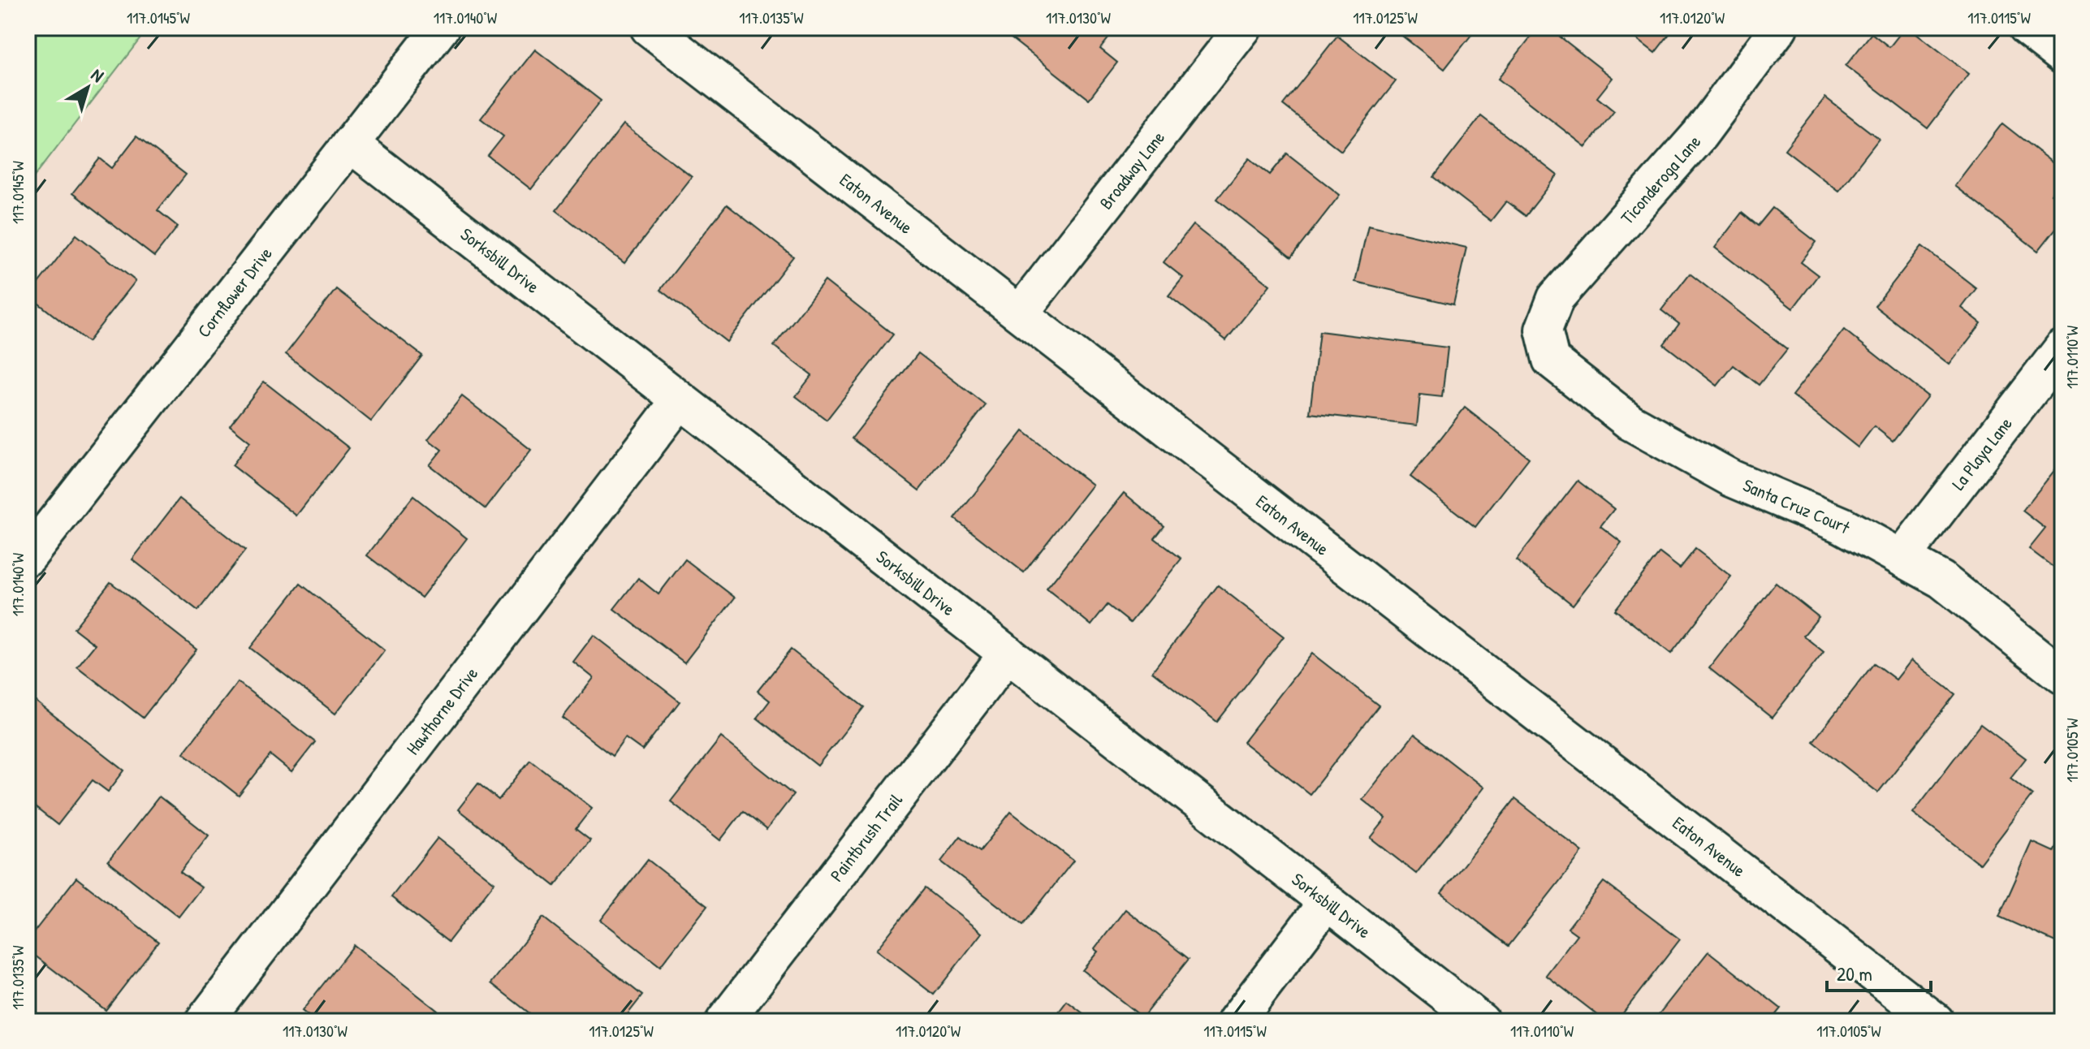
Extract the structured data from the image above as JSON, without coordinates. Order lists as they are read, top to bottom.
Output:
{
  "streets": {
    "street": [
      "Broadway Lane",
      "Ticonderoga Lane",
      "Eaton Avenue",
      "Sorksbill Drive",
      "Cornflower Drive",
      "La Playa Lane",
      "Santa Cruz Court",
      "Hawthorne Drive",
      "Paintbrush Trail"
    ]
  },
  "crossings": [
    ["Broadway Lane", "Eaton Avenue"],
    ["Ticonderoga Lane", "Santa Cruz Court"],
    ["Sorksbill Drive", "Cornflower Drive"],
    ["Sorksbill Drive", "Hawthorne Drive"],
    ["Sorksbill Drive", "Paintbrush Trail"],
    ["La Playa Lane", "Santa Cruz Court"]
  ],
  "scale_bar": "20 m",
  "north": "top right",
  "coordinates": [
    "117.0145°W",
    "117.0140°W",
    "117.0135°W",
    "117.0130°W",
    "117.0125°W",
    "117.0120°W",
    "117.0115°W",
    "117.0110°W",
    "117.0105°W"
  ]
}
